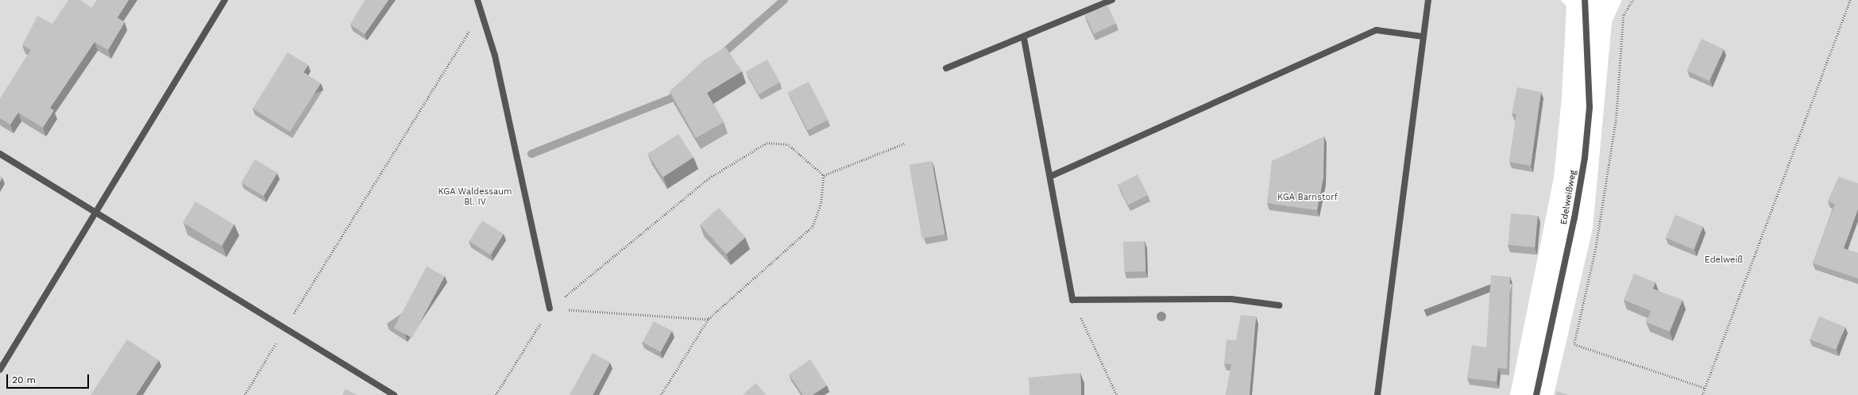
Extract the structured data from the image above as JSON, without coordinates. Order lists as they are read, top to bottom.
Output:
{
  "streets": {
    "street": ["Edelweißweg"]
  },
  "parks": ["KGA Waldessaum Bl. IV", "KGA Barnstorf", "Edelweiß"],
  "scale_bar": "20 m"
}
